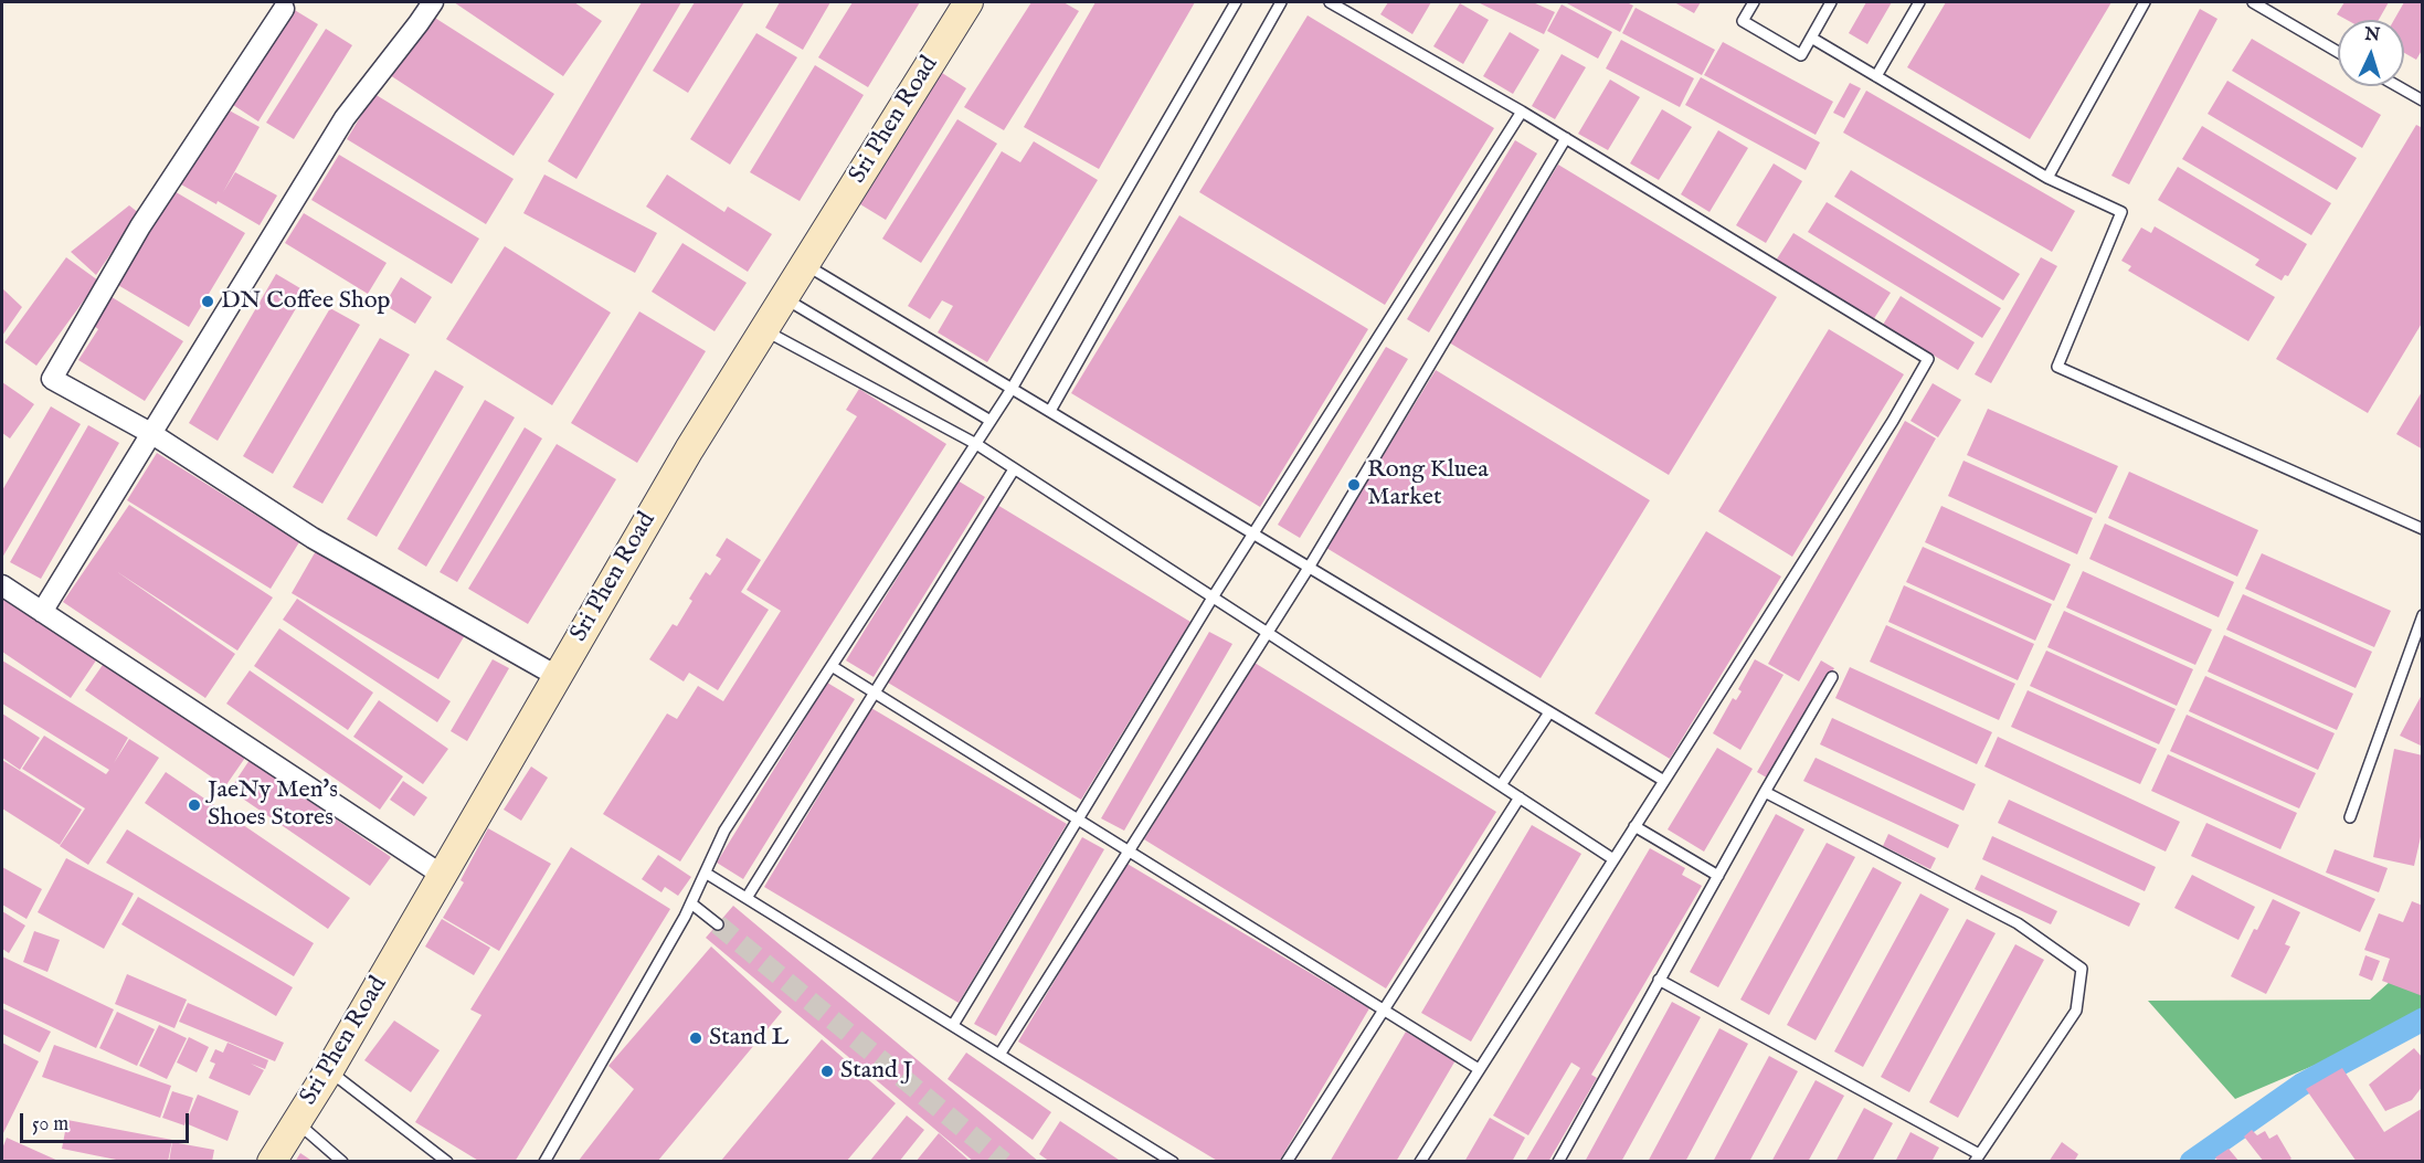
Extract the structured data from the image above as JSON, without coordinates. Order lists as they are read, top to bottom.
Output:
{
  "streets": {
    "main road": ["Sri Phen Road"]
  },
  "places": [
    "DN Coffee Shop",
    "Rong Kluea Market",
    "JaeNy Men's Shoes Stores",
    "Stand L",
    "Stand J"
  ],
  "scale_bar": "50 m",
  "north": "top"
}
